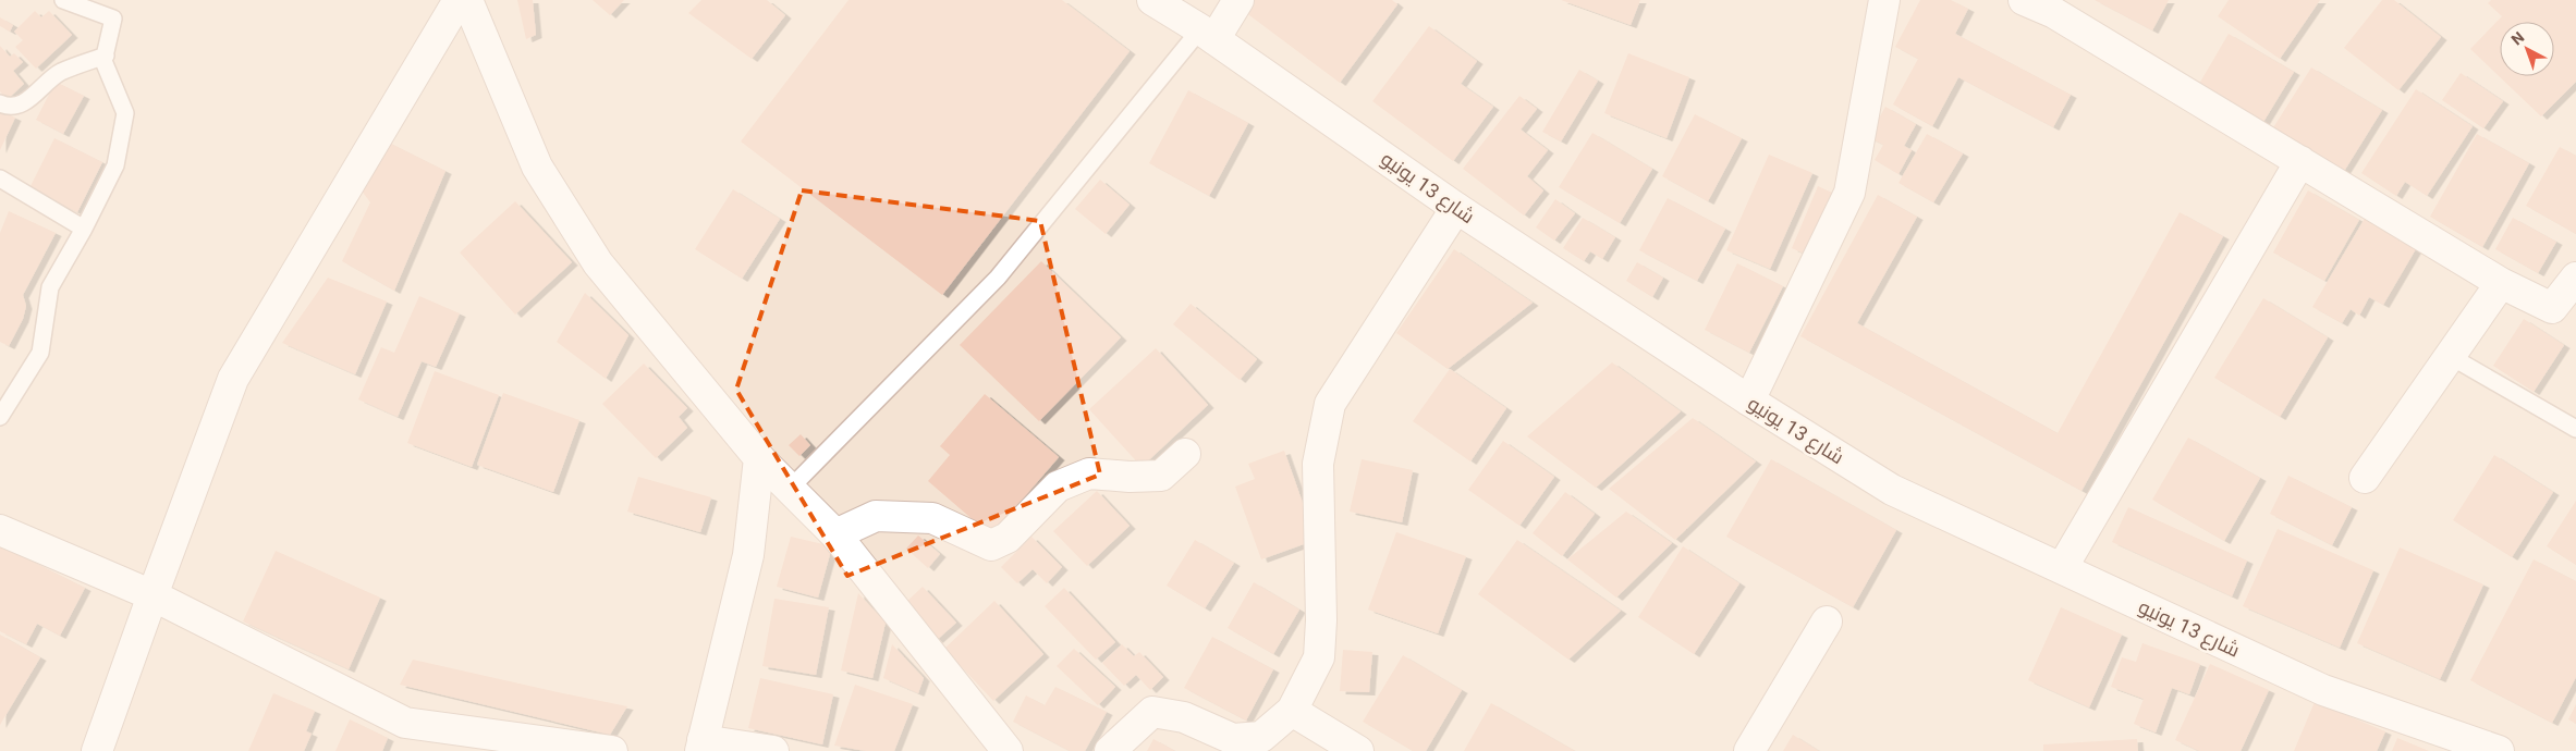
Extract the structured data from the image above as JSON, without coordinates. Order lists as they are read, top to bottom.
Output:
{
  "streets": {
    "street": ["شارع 13 يونيو"]
  },
  "north": "top left"
}
